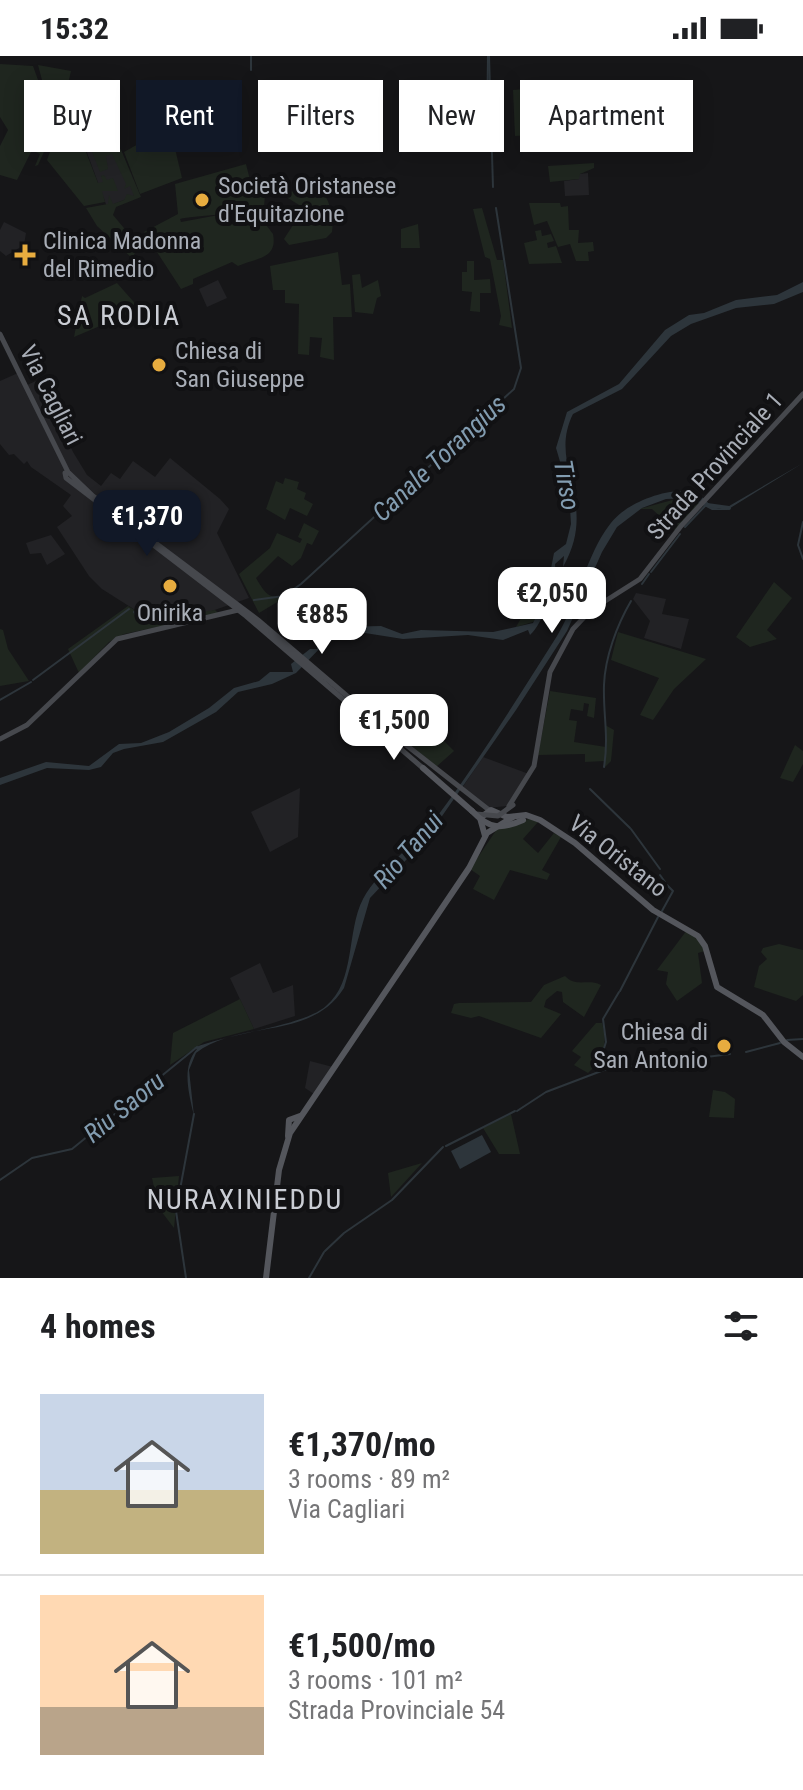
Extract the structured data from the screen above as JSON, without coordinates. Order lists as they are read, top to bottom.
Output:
{
  "streets": {
    "main road": ["Via Cagliari", "Strada Provinciale 1", "Via Oristano"]
  },
  "crossings": [
    ["Strada Provinciale 1", "Via Oristano"]
  ],
  "districts": ["SA RODIA", "NURAXINIEDDU"],
  "water": [
    "Canale Torangius",
    "Tirso",
    "Rio Tanui",
    "Riu Saoru"
  ],
  "places": {
    "other": [
      "Società Oristanese d'Equitazione",
      "Chiesa di San Giuseppe",
      "Onirika",
      "Chiesa di San Antonio"
    ],
    "health": ["Clinica Madonna del Rimedio"]
  },
  "page": {
    "status": "15:32",
    "chip": [
      "Buy",
      "Rent",
      "Filters",
      "New",
      "Apartment"
    ],
    "price": [
      "€1,370",
      "€2,050",
      "€885",
      "€1,500"
    ],
    "heading": "4 homes",
    "list": [
      {
        "name": "€1,370/mo",
        "note": "3 rooms · 89 m² · Via Cagliari"
      },
      {
        "name": "€1,500/mo",
        "note": "3 rooms · 101 m² · Strada Provinciale 54"
      }
    ]
  }
}
